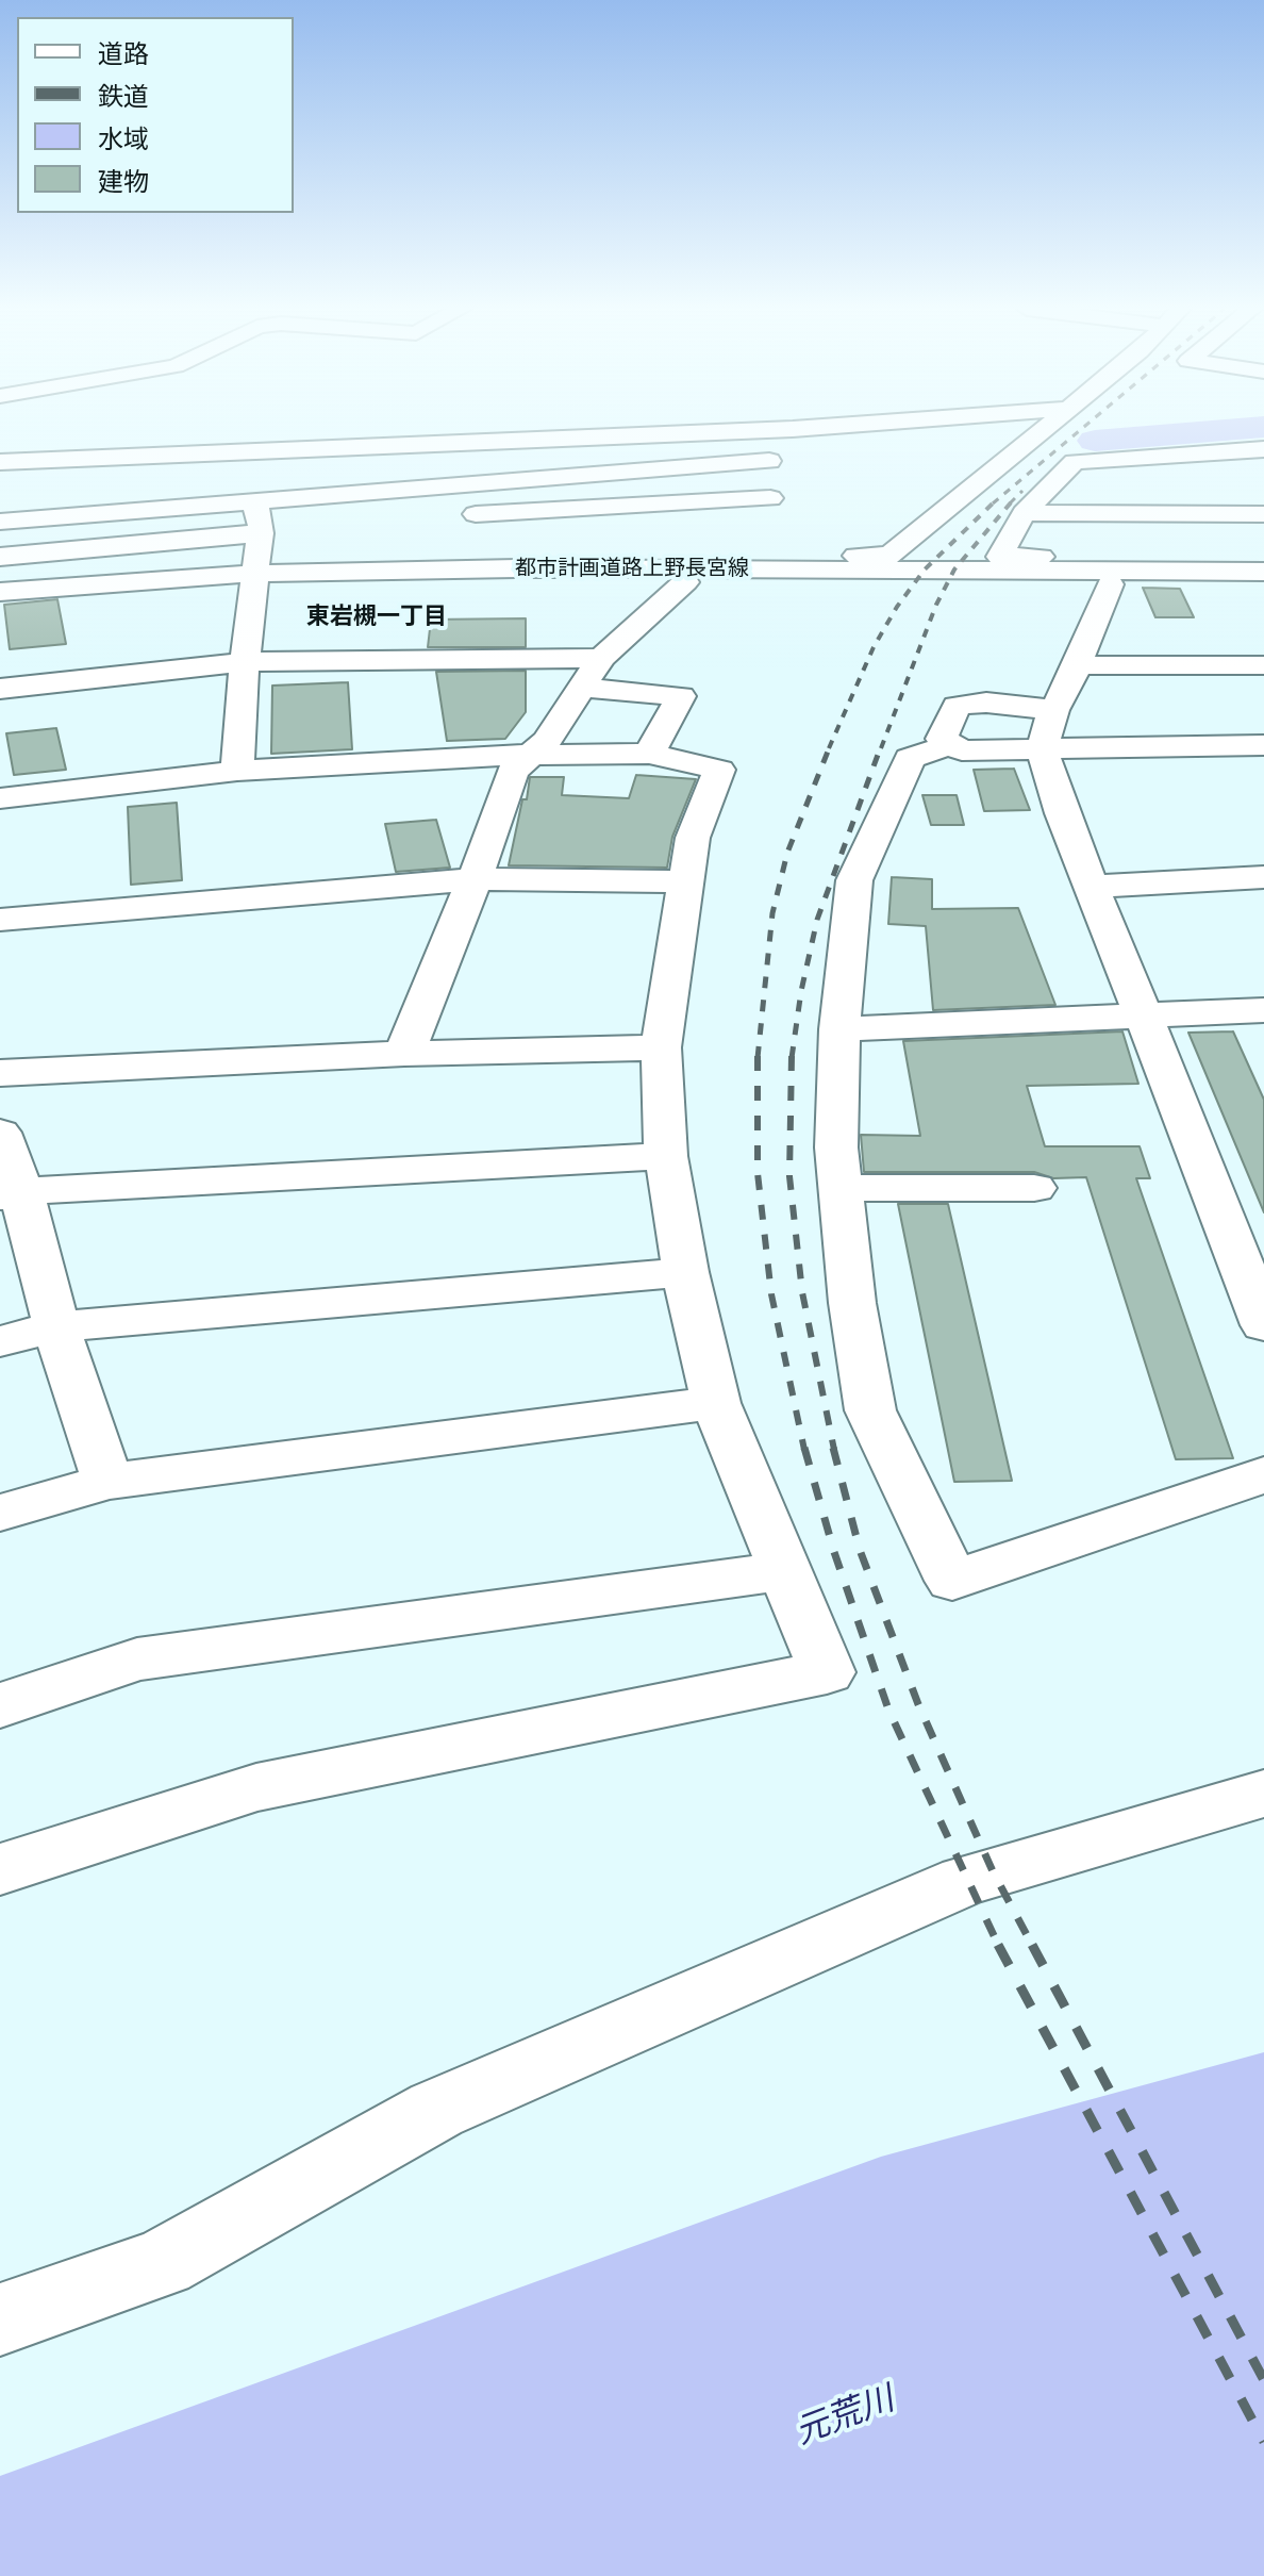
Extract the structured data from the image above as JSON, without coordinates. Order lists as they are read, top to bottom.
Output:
{
  "streets": {
    "street": ["都市計画道路上野長宮線"]
  },
  "districts": ["東岩槻一丁目"],
  "water": ["元荒川"],
  "legend": [
    "道路",
    "鉄道",
    "水域",
    "建物"
  ]
}
